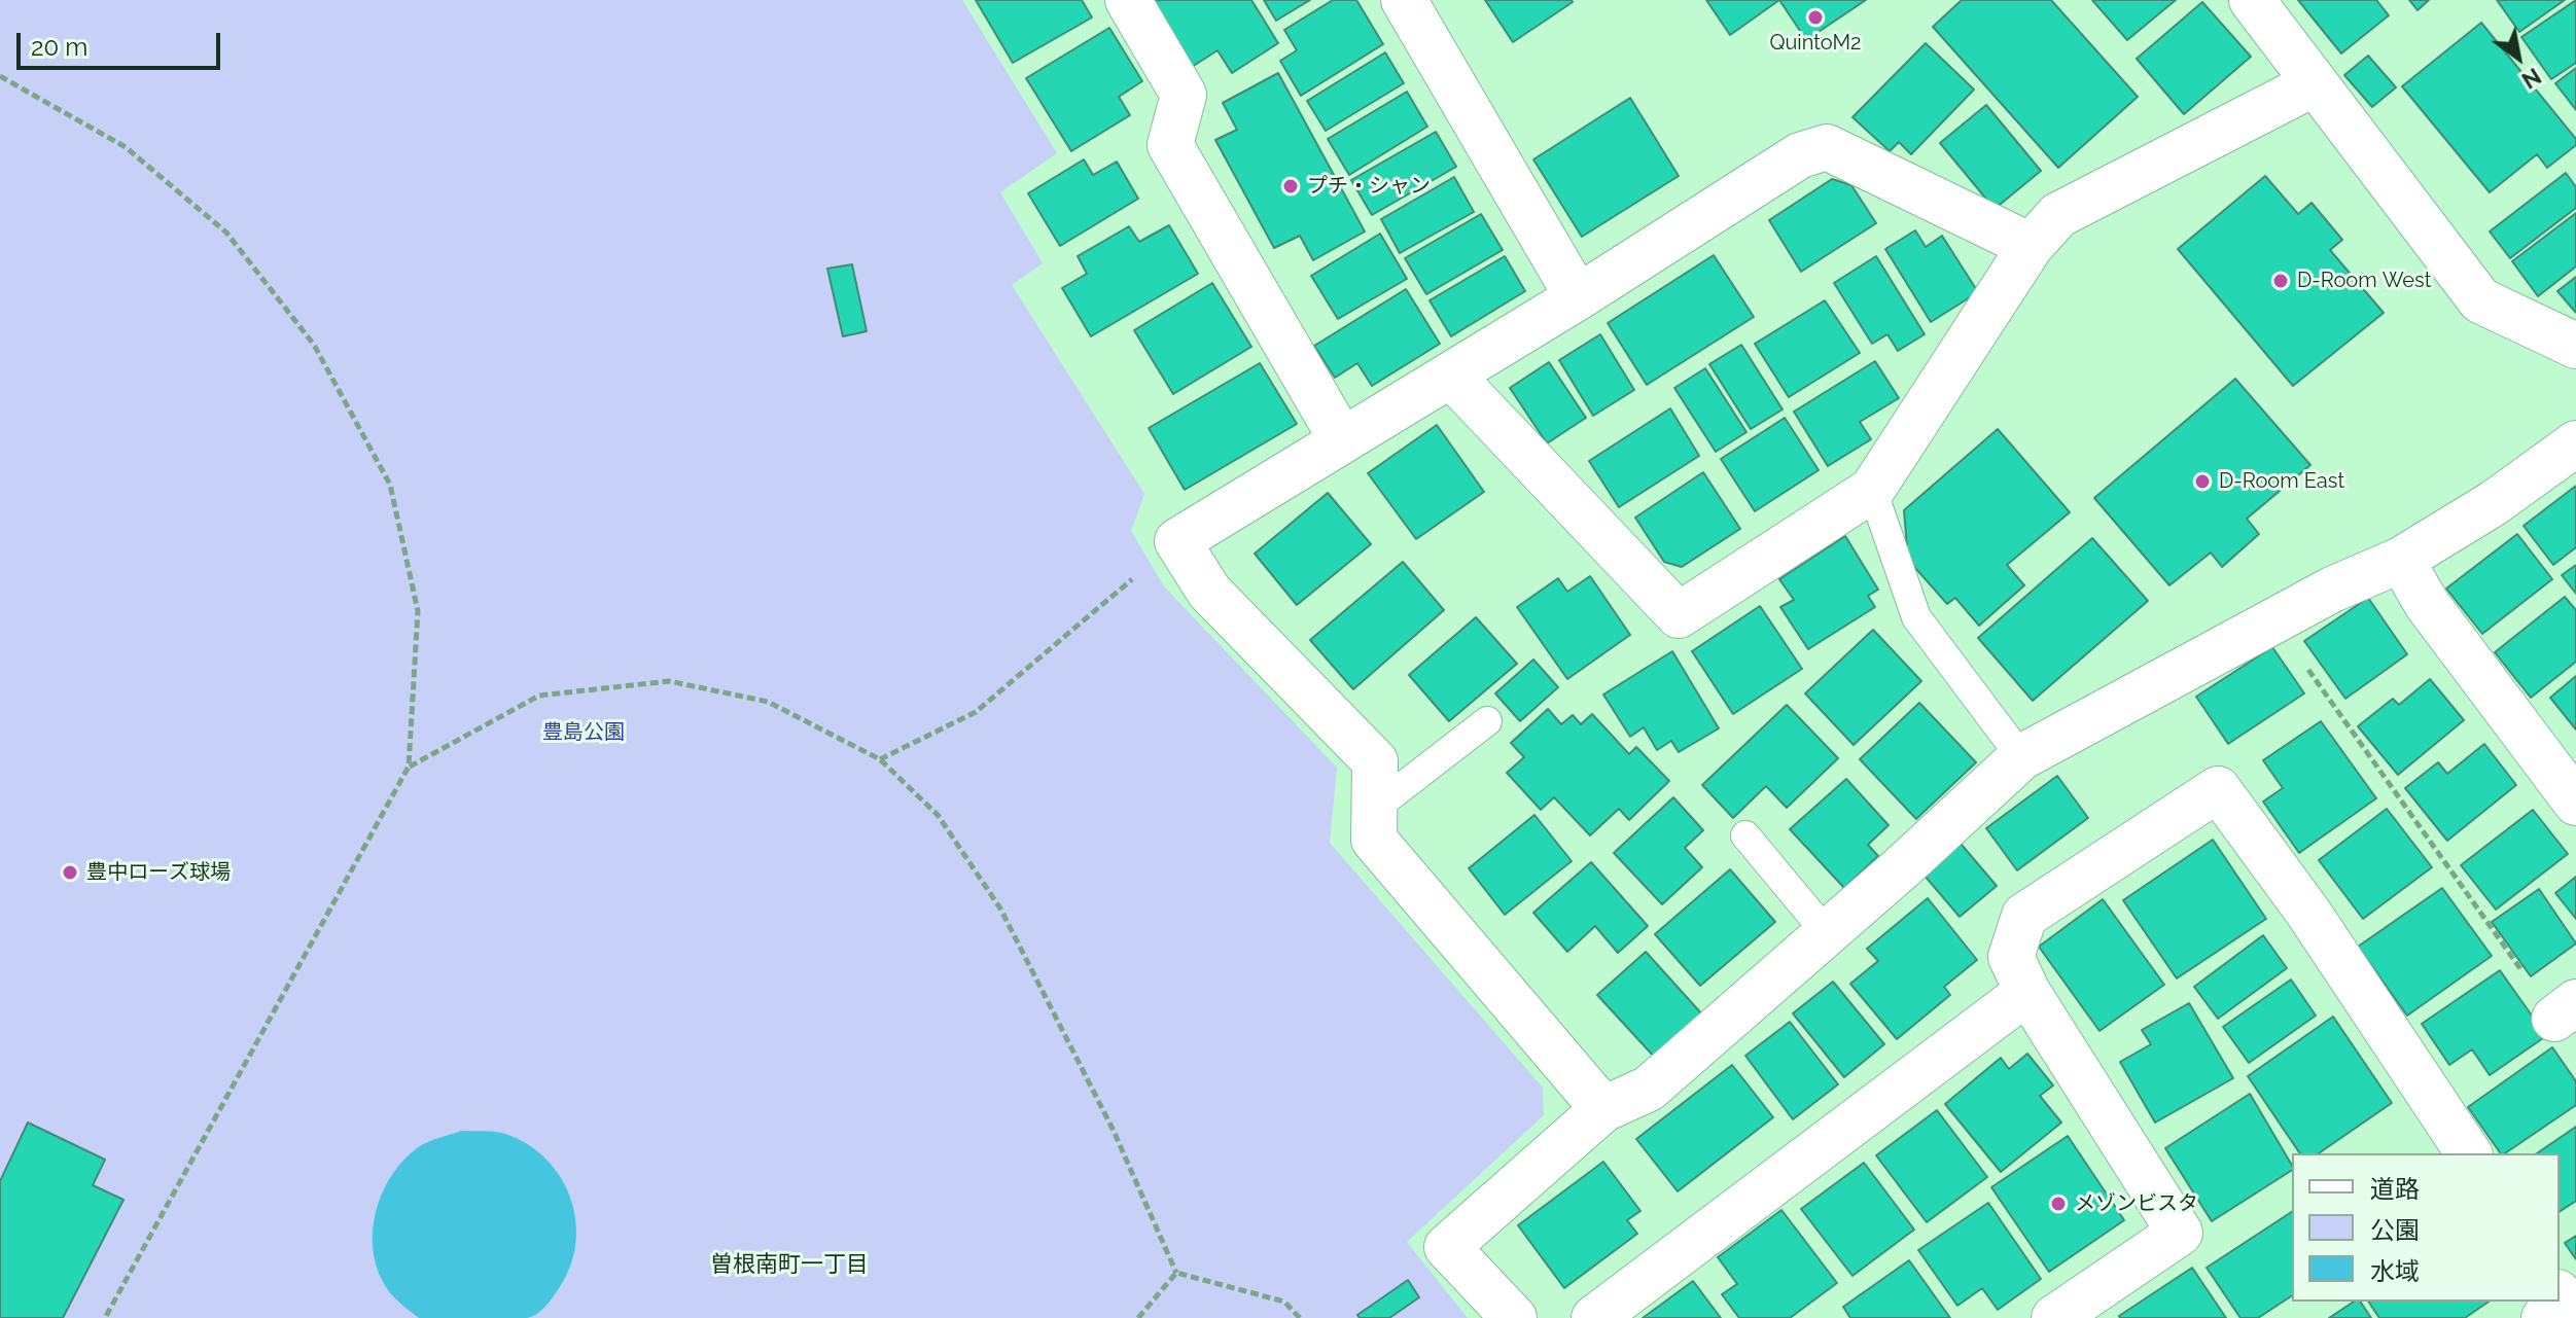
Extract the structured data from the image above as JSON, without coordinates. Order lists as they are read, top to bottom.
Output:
{
  "districts": ["曽根南町一丁目"],
  "parks": ["豊島公園"],
  "places": [
    "QuintoM2",
    "プチ・シャン",
    "D-Room West",
    "D-Room East",
    "豊中ローズ球場",
    "メゾンビスタ"
  ],
  "legend": ["道路", "公園", "水域"],
  "scale_bar": "20 m",
  "north": "bottom right"
}
